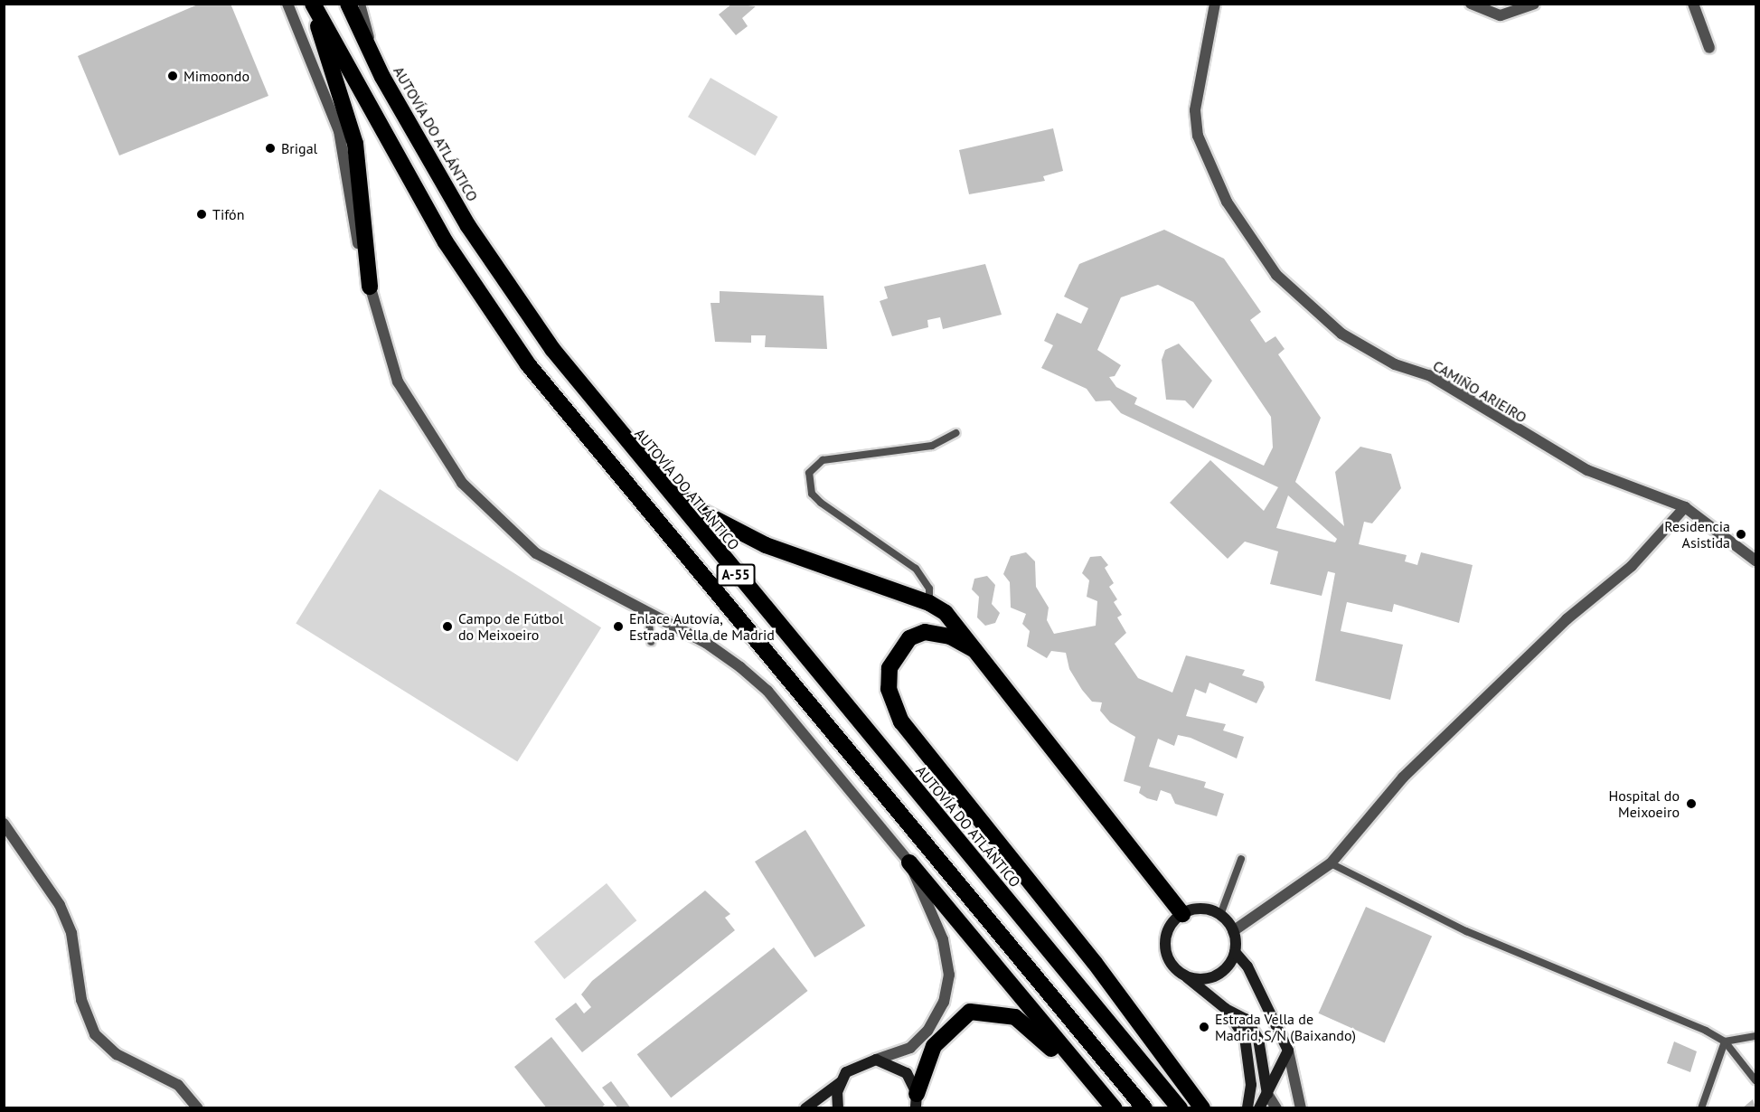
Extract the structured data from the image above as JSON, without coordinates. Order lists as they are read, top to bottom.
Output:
{
  "streets": {
    "highway": ["AUTOVÍA DO ATLÁNTICO", "A-55"],
    "street": ["CAMIÑO ARIEIRO"]
  },
  "places": [
    "Mimoondo",
    "Brigal",
    "Tifón",
    "Residencia Asistida",
    "Campo de Fútbol do Meixoeiro",
    "Enlace Autovía, Estrada Vella de Madrid",
    "Hospital do Meixoeiro",
    "Estrada Vella de Madrid, S/N (Baixando)"
  ]
}
